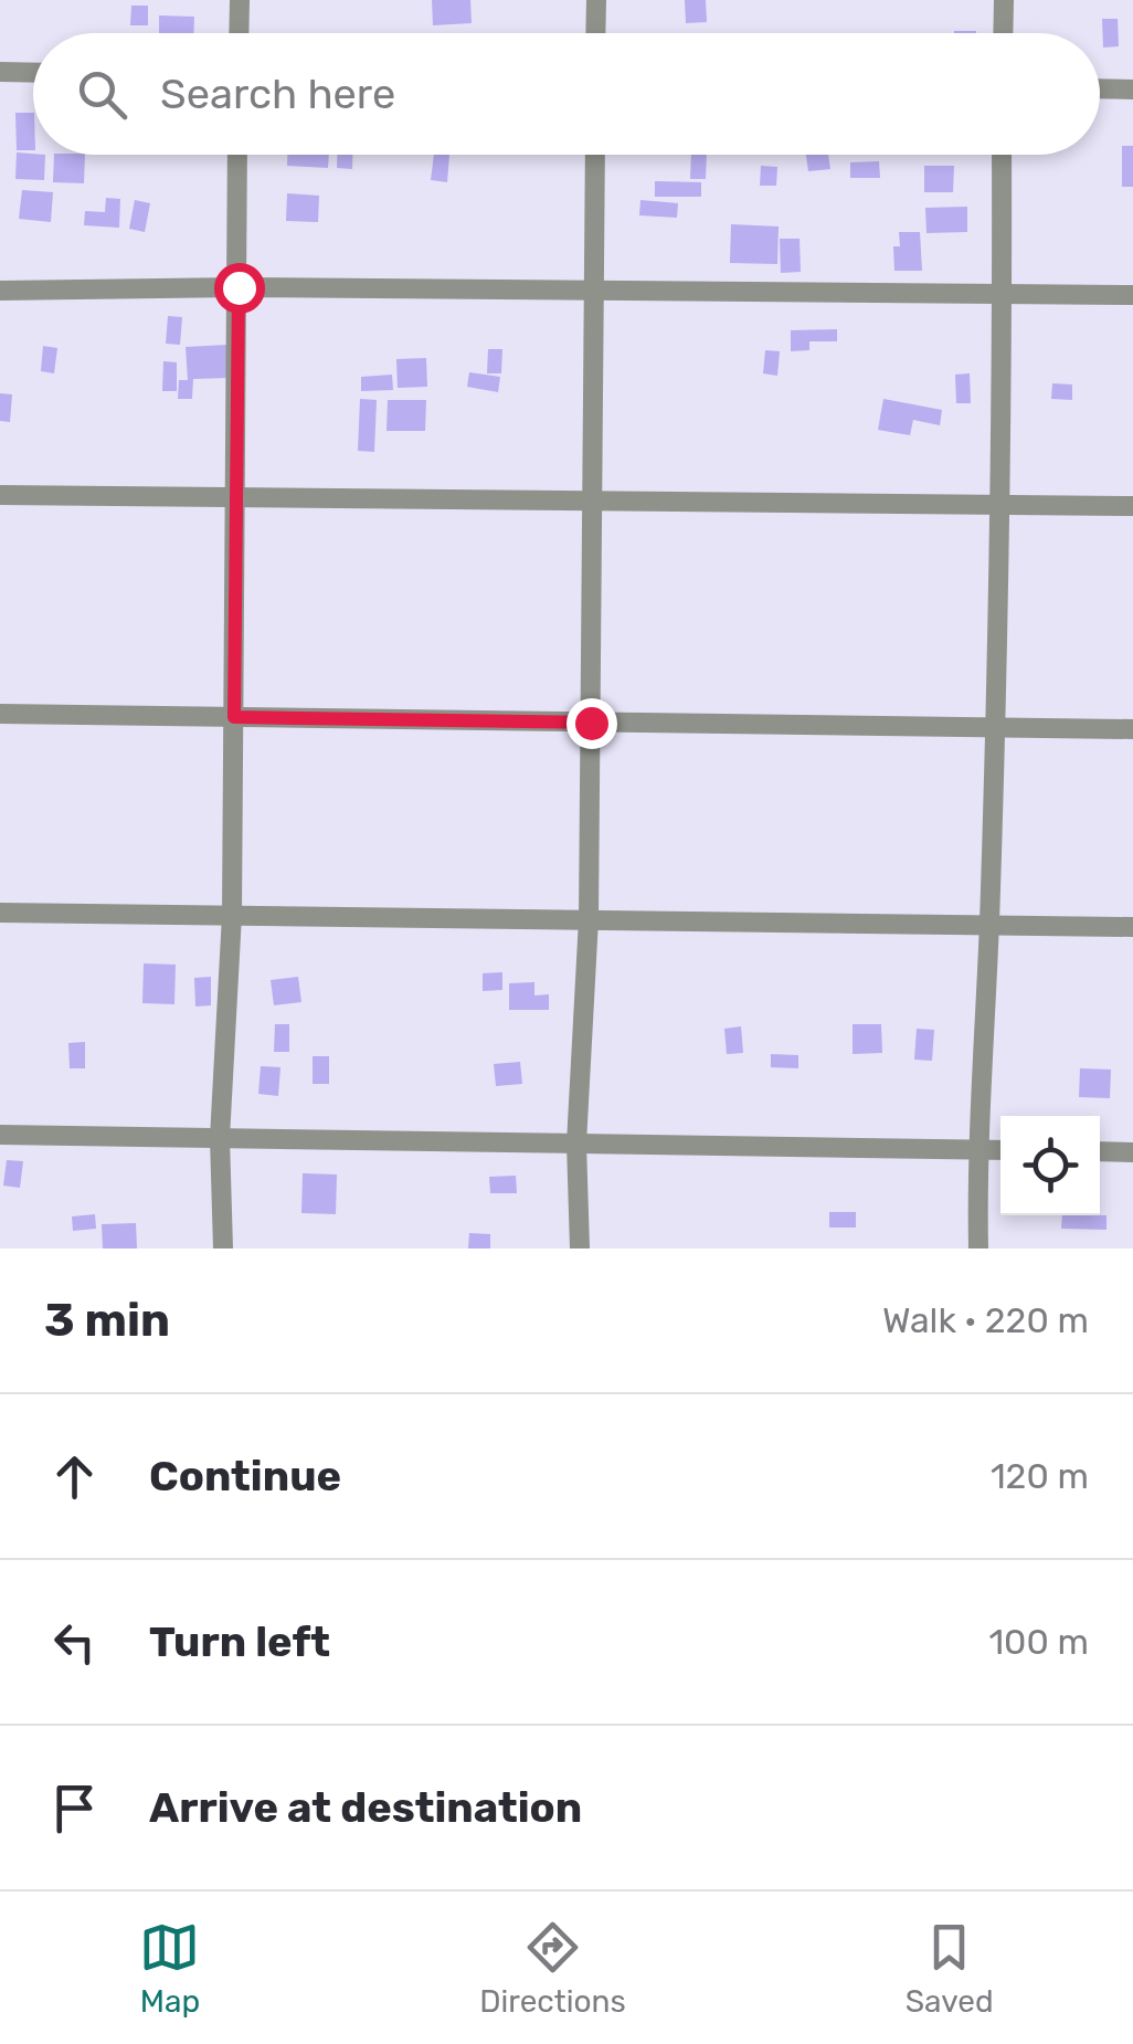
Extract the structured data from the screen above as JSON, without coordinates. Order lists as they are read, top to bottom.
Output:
{
  "page": {
    "search": "Search here",
    "heading": ["3 min", "Walk · 220 m"],
    "list": [
      ["Continue", "120 m"],
      ["Turn left", "100 m"],
      "Arrive at destination"
    ],
    "nav": ["Map", "Directions", "Saved"]
  }
}
